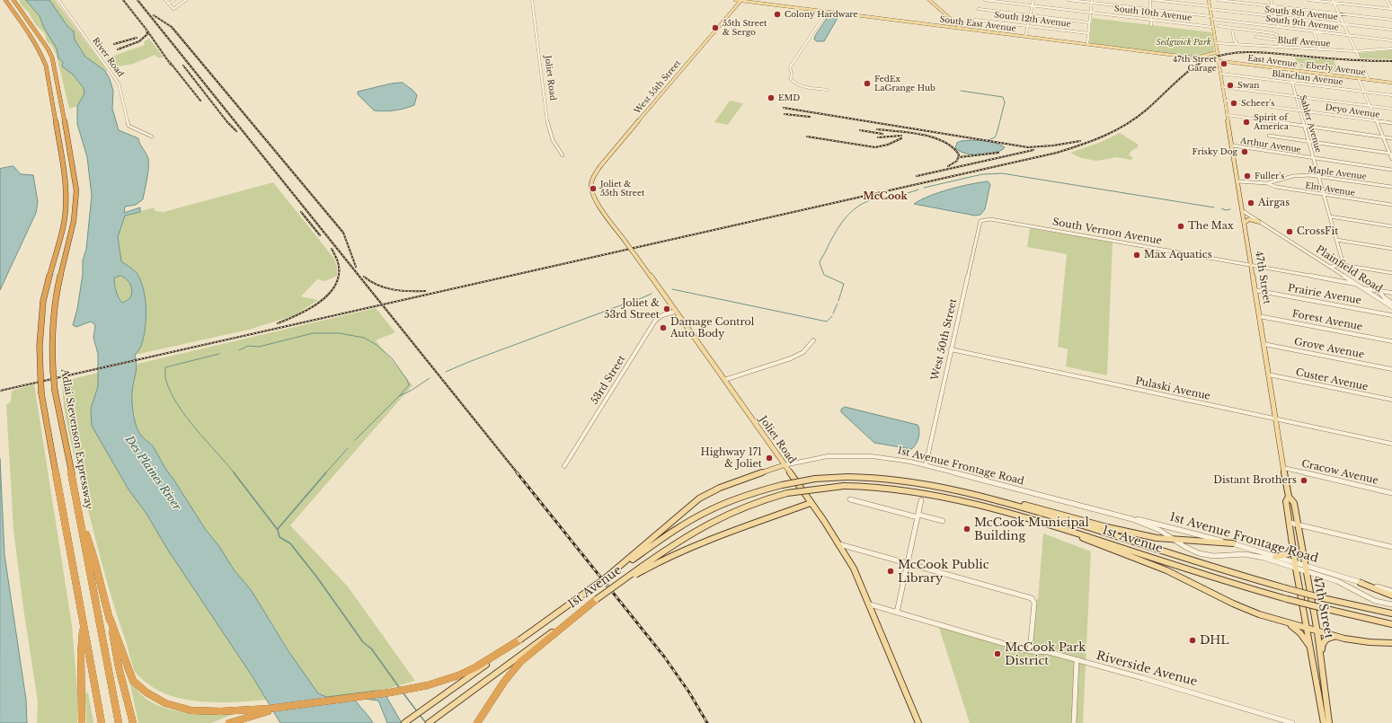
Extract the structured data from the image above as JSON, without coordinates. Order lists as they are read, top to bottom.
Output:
{
  "streets": {
    "highway": ["Adlai Stevenson Expressway"],
    "main road": [
      "South East Avenue",
      "East Avenue - Eberly Avenue",
      "Joliet Road",
      "West 55th Street",
      "47th Street",
      "1st Avenue"
    ],
    "street": [
      "South 10th Avenue",
      "South 8th Avenue",
      "South 12th Avenue",
      "South 9th Avenue",
      "Bluff Avenue",
      "River Road",
      "Blanchan Avenue",
      "Deyo Avenue",
      "Sahler Avenue",
      "Arthur Avenue",
      "Maple Avenue",
      "Elm Avenue",
      "South Vernon Avenue",
      "Plainfield Road",
      "Prairie Avenue",
      "Forest Avenue",
      "West 50th Street",
      "Grove Avenue",
      "53rd Street",
      "Custer Avenue",
      "Pulaski Avenue",
      "1st Avenue Frontage Road",
      "Cracow Avenue",
      "Riverside Avenue"
    ]
  },
  "crossings": [
    ["South 10th Avenue", "47th Street"],
    ["South 8th Avenue", "47th Street"],
    ["South 9th Avenue", "47th Street"],
    ["South East Avenue", "East Avenue - Eberly Avenue"],
    ["South East Avenue", "West 55th Street"],
    ["South East Avenue", "47th Street"],
    ["Bluff Avenue", "47th Street"],
    ["East Avenue - Eberly Avenue", "Sahler Avenue"],
    ["East Avenue - Eberly Avenue", "47th Street"],
    ["Joliet Road", "West 55th Street"],
    ["Joliet Road", "53rd Street"],
    ["Joliet Road", "1st Avenue Frontage Road"],
    ["Joliet Road", "Riverside Avenue"],
    ["Blanchan Avenue", "Sahler Avenue"],
    ["Blanchan Avenue", "47th Street"],
    ["Deyo Avenue", "Sahler Avenue"],
    ["Deyo Avenue", "47th Street"],
    ["Sahler Avenue", "Arthur Avenue"],
    ["Sahler Avenue", "Maple Avenue"],
    ["Sahler Avenue", "Elm Avenue"],
    ["Arthur Avenue", "47th Street"],
    ["Maple Avenue", "Elm Avenue"],
    ["Maple Avenue", "47th Street"],
    ["South Vernon Avenue", "Plainfield Road"],
    ["South Vernon Avenue", "47th Street"],
    ["South Vernon Avenue", "West 50th Street"],
    ["Plainfield Road", "47th Street"],
    ["47th Street", "Prairie Avenue"],
    ["47th Street", "Forest Avenue"],
    ["47th Street", "Grove Avenue"],
    ["47th Street", "Custer Avenue"],
    ["47th Street", "Pulaski Avenue"],
    ["47th Street", "1st Avenue Frontage Road"],
    ["47th Street", "Cracow Avenue"],
    ["West 50th Street", "Pulaski Avenue"],
    ["West 50th Street", "1st Avenue Frontage Road"]
  ],
  "districts": ["McCook"],
  "water": ["Des Plaines River"],
  "parks": ["Sedgwick Park"],
  "places": [
    "Colony Hardware",
    "55th Street & Sergo",
    "47th Street Garage",
    "FedEx LaGrange Hub",
    "Swan",
    "EMD",
    "Scheer's",
    "Spirit of America",
    "Frisky Dog",
    "Fuller's",
    "Joliet & 55th Street",
    "Airgas",
    "The Max",
    "CrossFit",
    "Max Aquatics",
    "Joliet & 53rd Street",
    "Damage Control Auto Body",
    "Highway 171 & Joliet",
    "Distant Brothers",
    "McCook Municipal Building",
    "McCook Public Library",
    "DHL",
    "McCook Park District"
  ]
}
